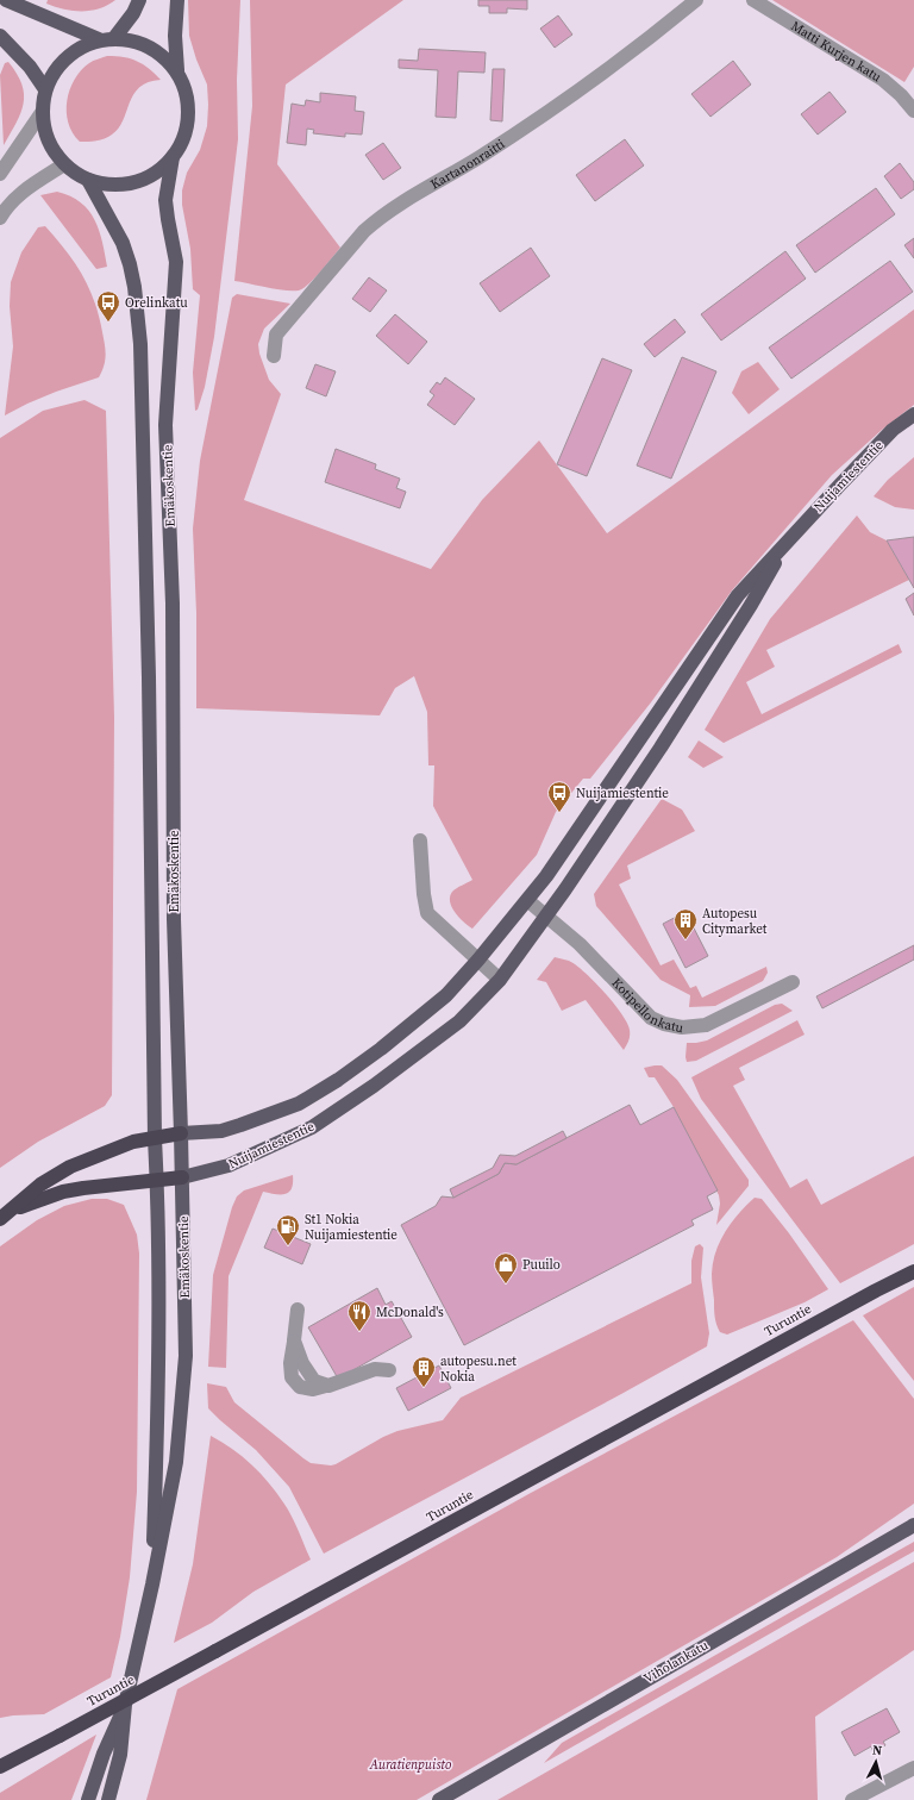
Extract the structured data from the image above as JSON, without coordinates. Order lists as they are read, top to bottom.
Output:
{
  "streets": {
    "highway": ["Turuntie"],
    "main road": ["Nuijamiestentie", "Emäkoskentie", "Viholankatu"],
    "street": ["Matti Kurjen katu", "Kartanonraitti", "Kotipellonkatu"]
  },
  "crossings": [
    ["Nuijamiestentie", "Emäkoskentie"],
    ["Nuijamiestentie", "Kotipellonkatu"]
  ],
  "parks": ["Auratienpuisto"],
  "places": {
    "bus stop": ["Orelinkatu", "Nuijamiestentie"],
    "building": ["Autopesu Citymarket", "autopesu.net Nokia"],
    "fuel station": ["St1 Nokia Nuijamiestentie"],
    "shop": ["Puuilo"],
    "restaurant": ["McDonald's"]
  },
  "north": "top"
}
